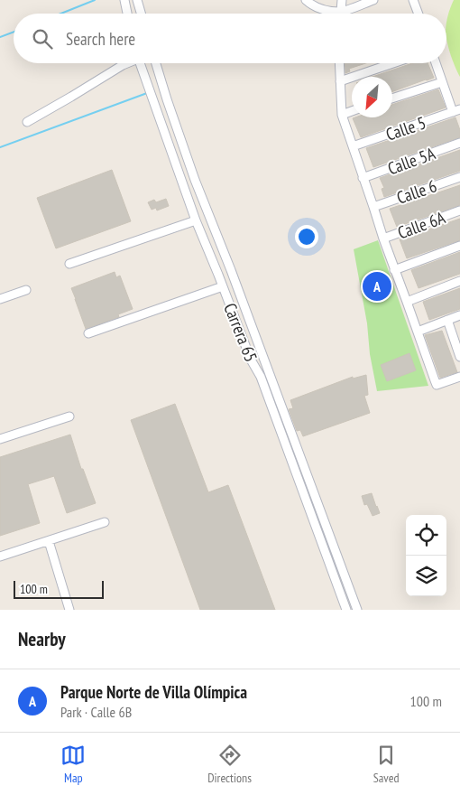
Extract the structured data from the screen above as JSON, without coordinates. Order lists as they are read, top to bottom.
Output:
{
  "streets": {
    "street": [
      "Calle 5",
      "Calle 5A",
      "Calle 6",
      "Calle 6A",
      "Carrera 65"
    ]
  },
  "scale_bar": "100 m",
  "north": "bottom left",
  "page": {
    "search": "Search here",
    "pins": "A",
    "scale": "100 m",
    "heading": "Nearby",
    "list": [
      {
        "mark": "A",
        "name": "Parque Norte de Villa Olímpica",
        "note": "Park · Calle 6B",
        "value": "100 m"
      }
    ],
    "nav": ["Map", "Directions", "Saved"]
  }
}
